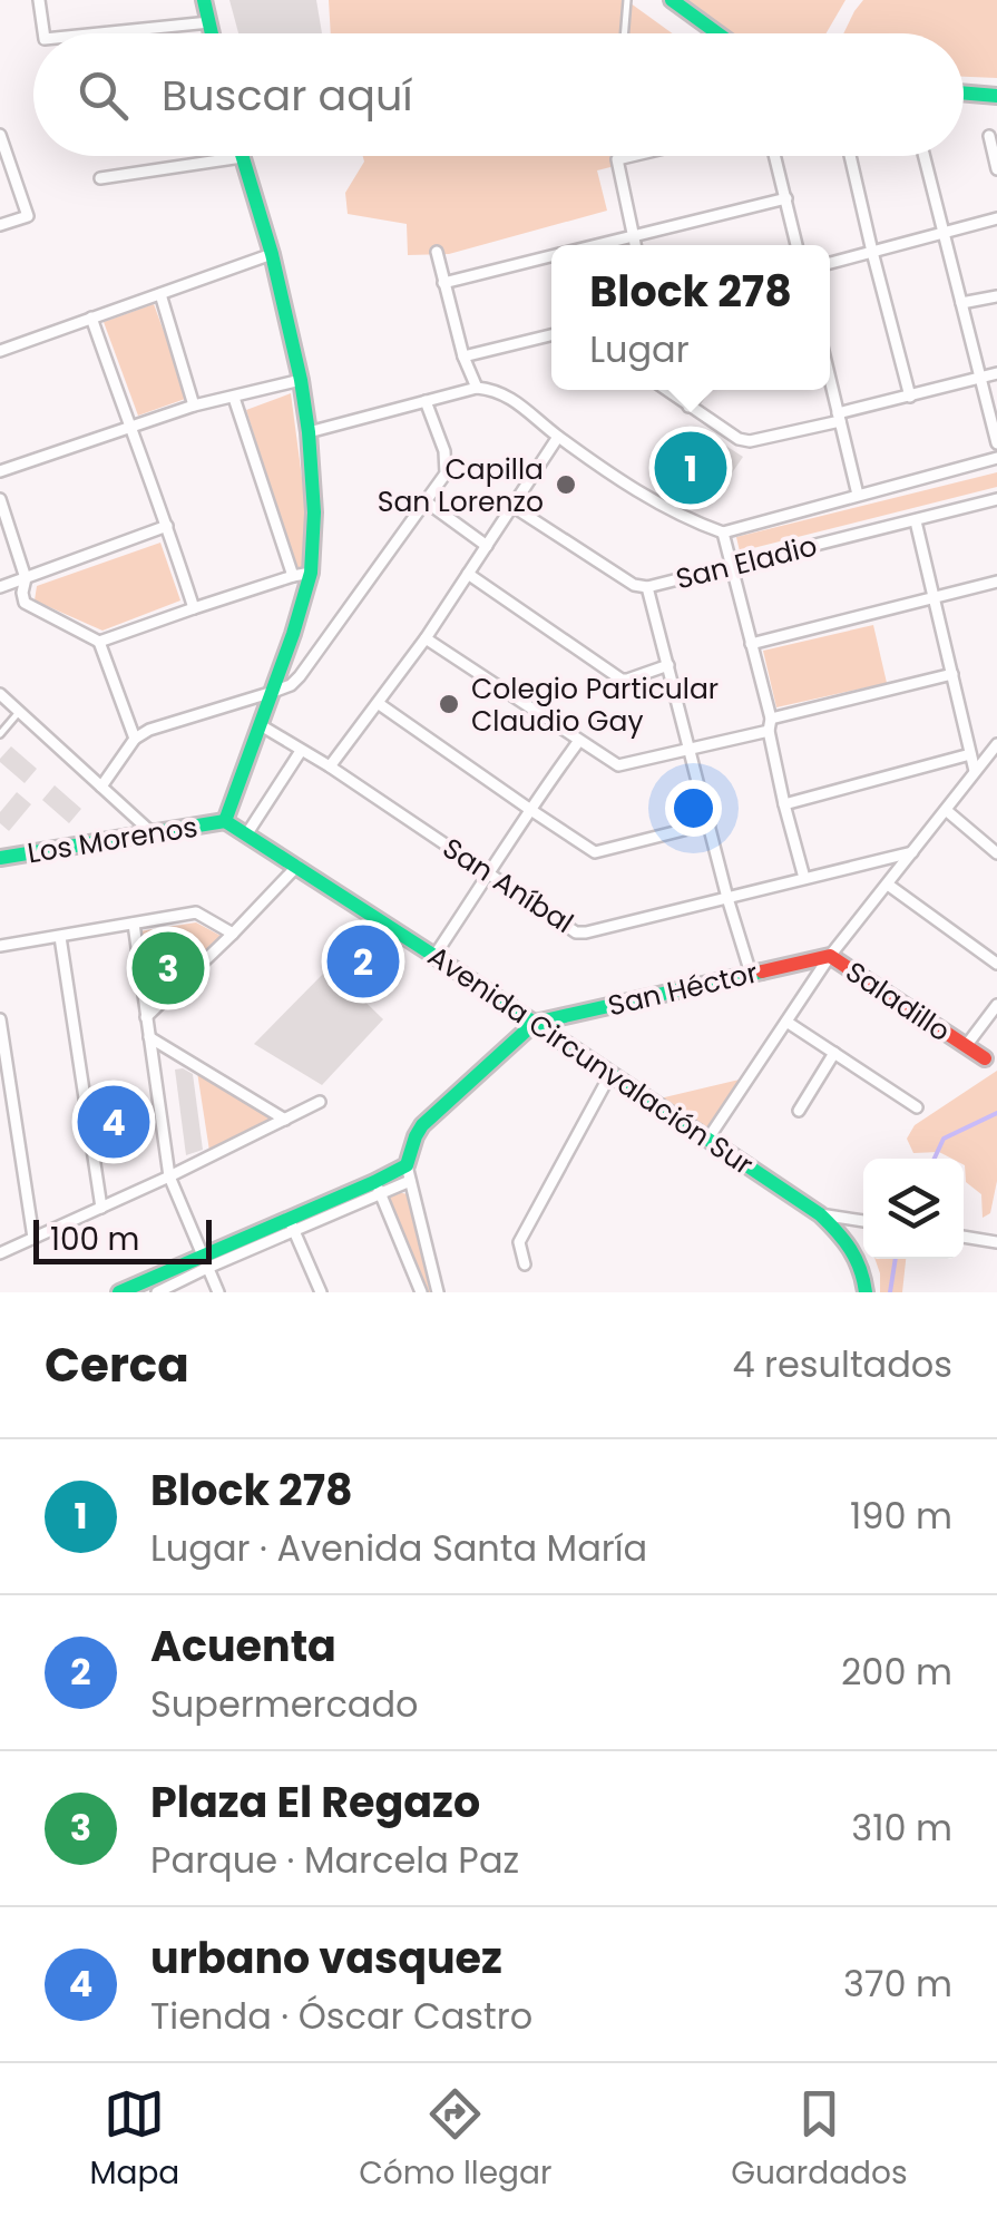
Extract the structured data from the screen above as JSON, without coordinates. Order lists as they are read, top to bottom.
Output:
{
  "streets": {
    "main road": [
      "Los Morenos",
      "San Héctor",
      "Saladillo",
      "Avenida Circunvalación Sur"
    ],
    "street": ["San Eladio", "San Aníbal"]
  },
  "crossings": [
    ["Los Morenos", "Avenida Circunvalación Sur"],
    ["San Héctor", "Saladillo"],
    ["San Héctor", "Avenida Circunvalación Sur"]
  ],
  "places": ["Capilla San Lorenzo", "Colegio Particular Claudio Gay"],
  "scale_bar": "100 m",
  "page": {
    "search": "Buscar aquí",
    "popup": ["Block 278", "Lugar"],
    "pins": [
      "1",
      "2",
      "3",
      "4"
    ],
    "scale": "100 m",
    "heading": ["Cerca", "4 resultados"],
    "list": [
      {
        "mark": "1",
        "name": "Block 278",
        "note": "Lugar · Avenida Santa María",
        "value": "190 m"
      },
      {
        "mark": "2",
        "name": "Acuenta",
        "note": "Supermercado",
        "value": "200 m"
      },
      {
        "mark": "3",
        "name": "Plaza El Regazo",
        "note": "Parque · Marcela Paz",
        "value": "310 m"
      },
      {
        "mark": "4",
        "name": "urbano vasquez",
        "note": "Tienda · Óscar Castro",
        "value": "370 m"
      }
    ],
    "nav": ["Mapa", "Cómo llegar", "Guardados"]
  }
}
